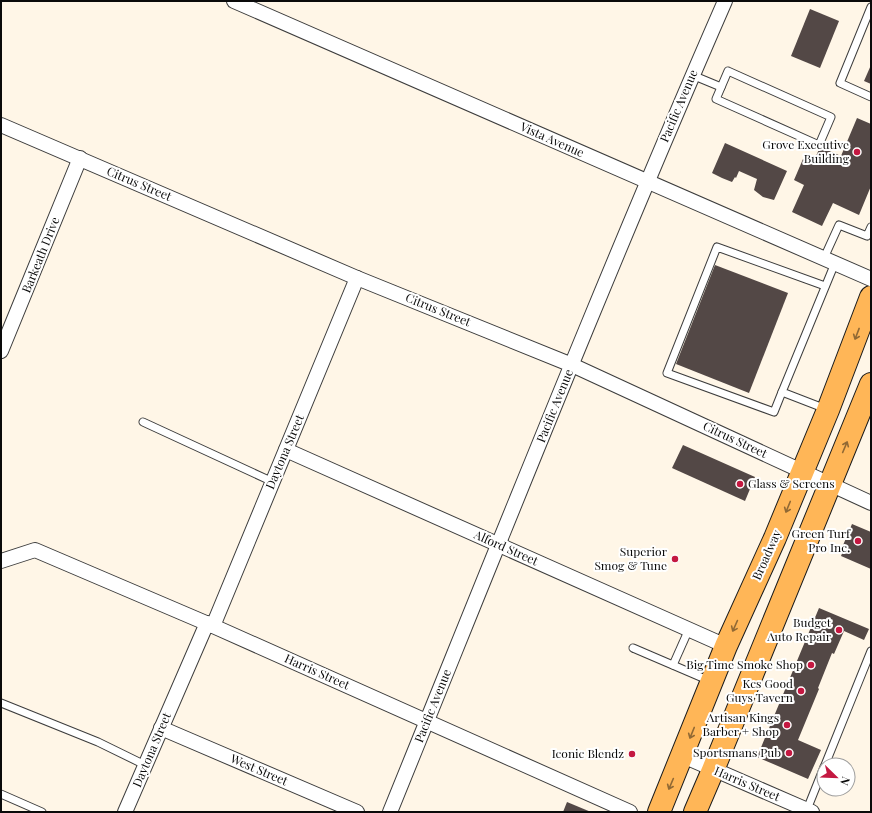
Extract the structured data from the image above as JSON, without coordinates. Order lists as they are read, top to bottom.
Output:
{
  "streets": {
    "main road": ["Broadway"],
    "street": [
      "Pacific Avenue",
      "Vista Avenue",
      "Citrus Street",
      "Barkeath Drive",
      "Daytona Street",
      "Alford Street",
      "Harris Street",
      "West Street"
    ]
  },
  "crossings": [
    ["Pacific Avenue", "Vista Avenue"],
    ["Pacific Avenue", "Citrus Street"],
    ["Pacific Avenue", "Alford Street"],
    ["Pacific Avenue", "Harris Street"],
    ["Citrus Street", "Barkeath Drive"],
    ["Citrus Street", "Daytona Street"],
    ["Citrus Street", "Broadway"],
    ["Daytona Street", "Alford Street"],
    ["Daytona Street", "Harris Street"],
    ["Daytona Street", "West Street"],
    ["Alford Street", "Broadway"],
    ["Broadway", "Harris Street"]
  ],
  "places": [
    "Grove Executive Building",
    "Glass & Screens",
    "Green Turf Pro Inc.",
    "Superior Smog & Tune",
    "Budget Auto Repair",
    "Big Time Smoke Shop",
    "Kcs Good Guys Tavern",
    "Artisan Kings Barber + Shop",
    "Sportsmans Pub",
    "Iconic Blendz"
  ],
  "north": "bottom right"
}
